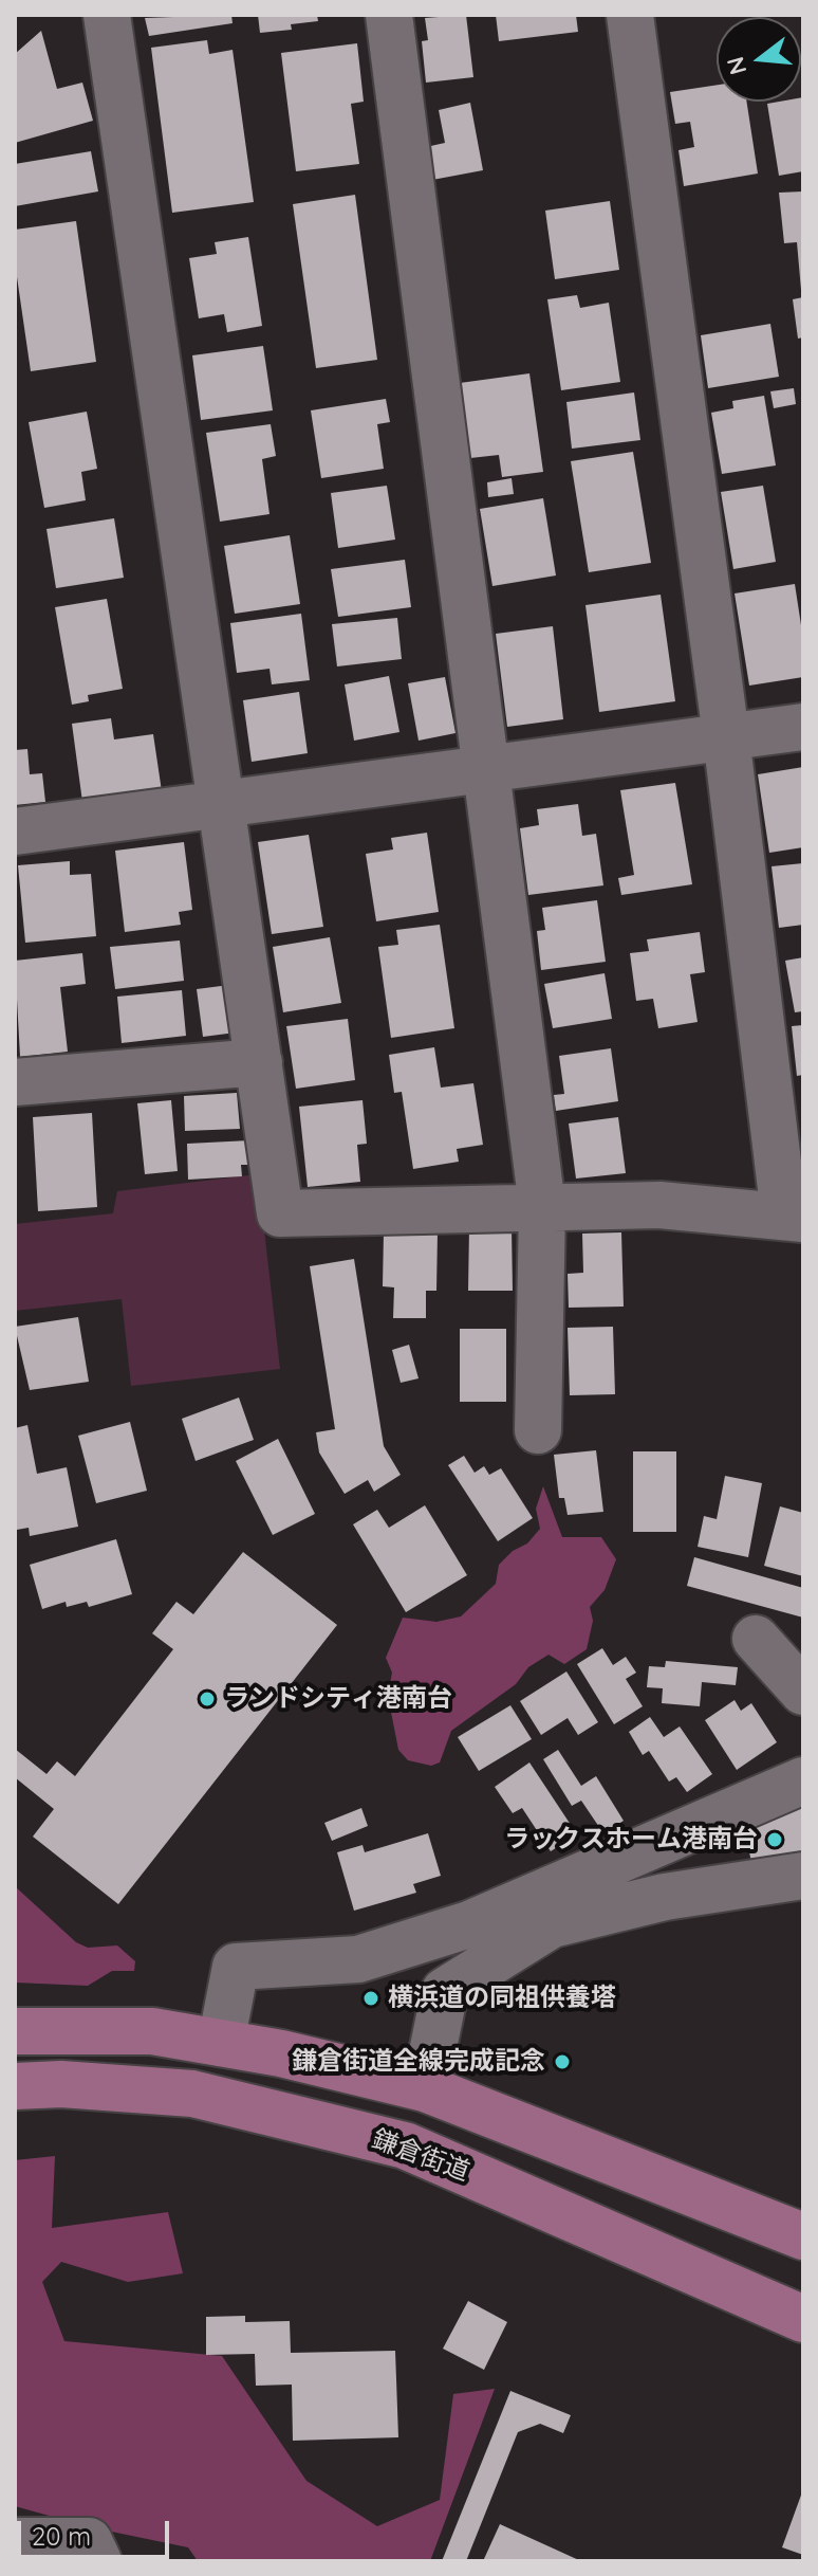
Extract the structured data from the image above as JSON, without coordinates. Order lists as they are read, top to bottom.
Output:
{
  "streets": {
    "main road": ["鎌倉街道"]
  },
  "places": [
    "ランドシティ港南台",
    "ラックスホーム港南台",
    "横浜道の同祖供養塔",
    "鎌倉街道全線完成記念"
  ],
  "scale_bar": "20 m",
  "north": "left"
}
